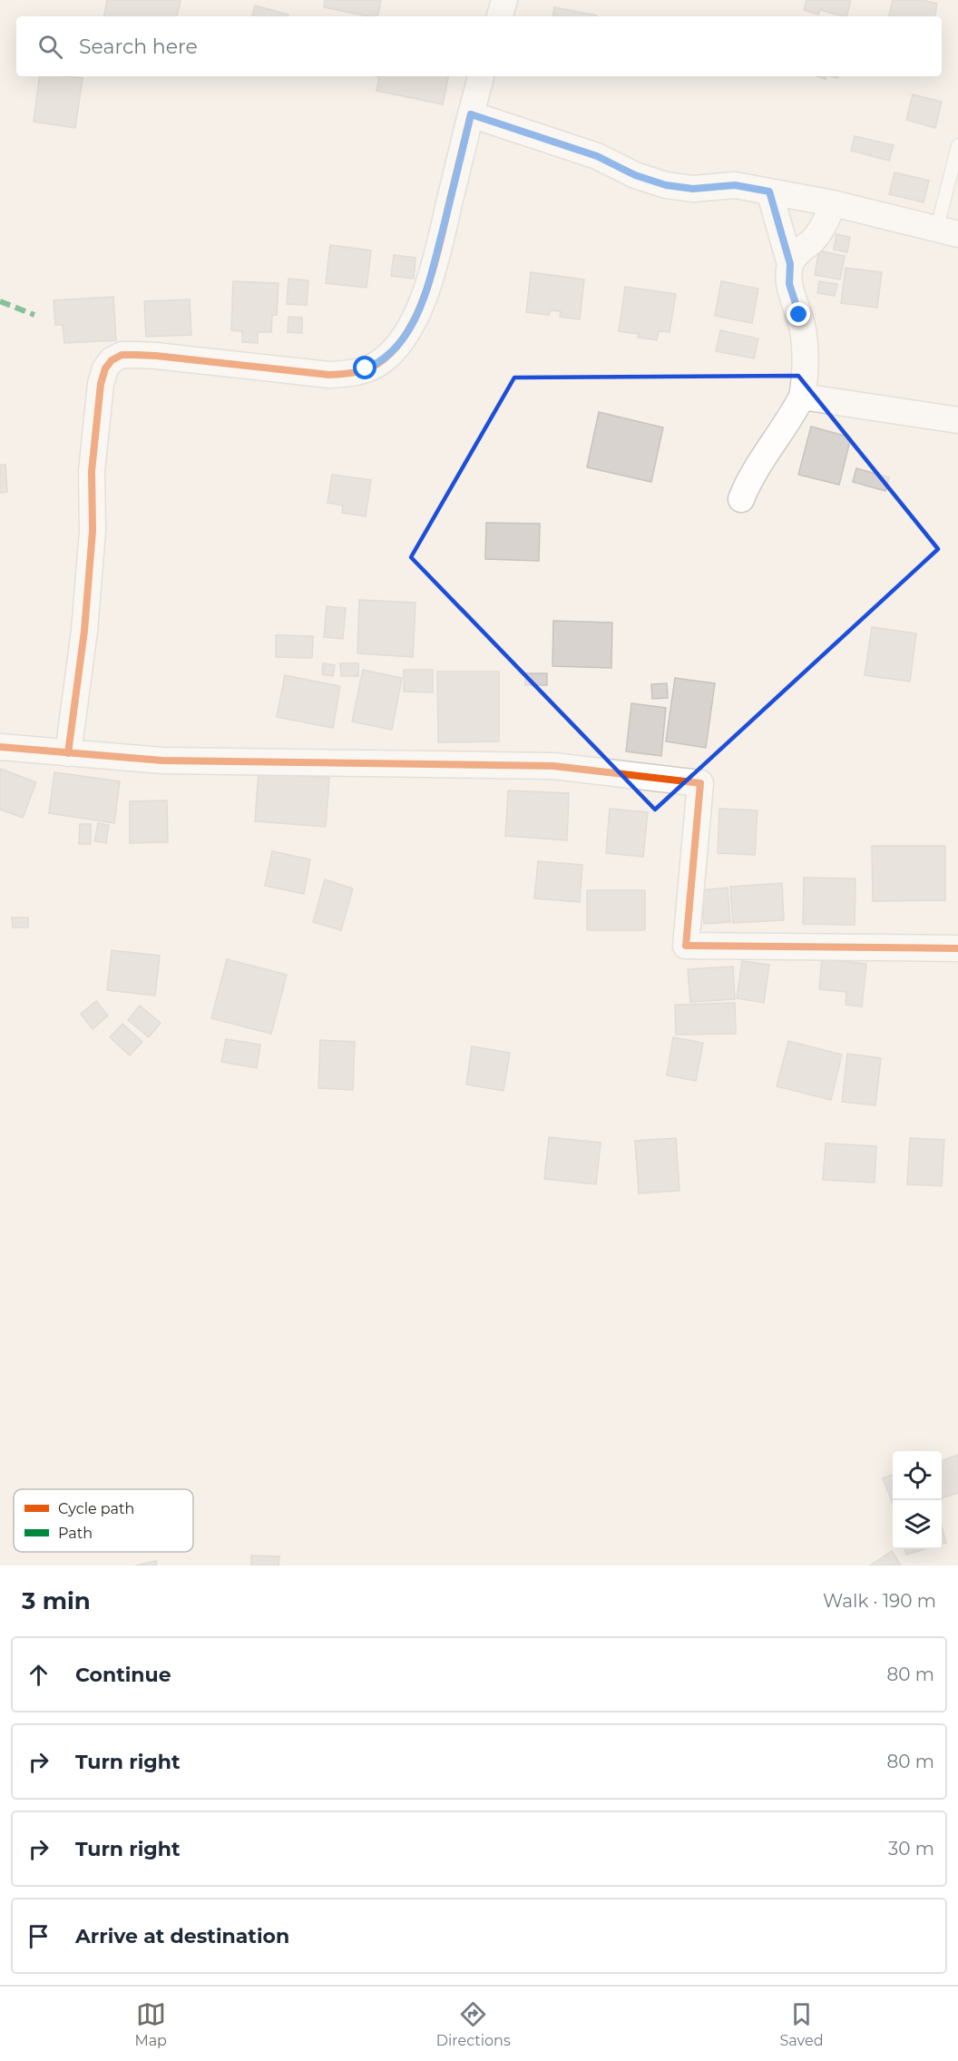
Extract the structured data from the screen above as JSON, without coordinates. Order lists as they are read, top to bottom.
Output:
{
  "legend": ["Cycle path", "Path"],
  "page": {
    "search": "Search here",
    "heading": ["3 min", "Walk · 190 m"],
    "list": [
      ["Continue", "80 m"],
      ["Turn right", "80 m"],
      ["Turn right", "30 m"],
      "Arrive at destination"
    ],
    "nav": ["Map", "Directions", "Saved"]
  }
}
